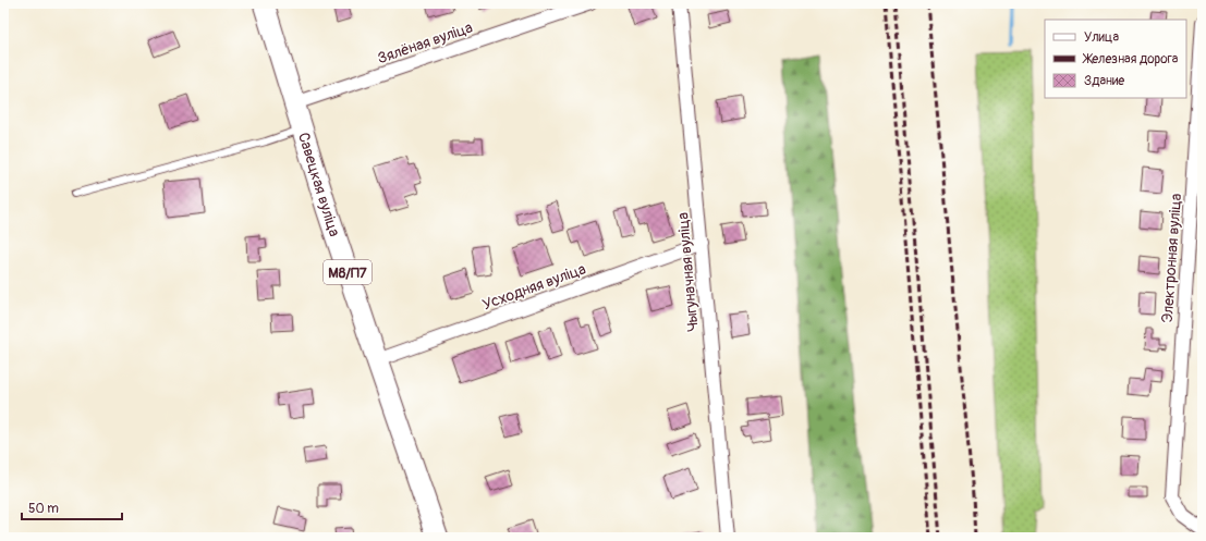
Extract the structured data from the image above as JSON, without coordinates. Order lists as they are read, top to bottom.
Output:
{
  "streets": {
    "main road": ["Савецкая вуліца", "М8/П7"],
    "street": [
      "Зялёная вуліца",
      "Электронная вуліца",
      "Чыгуначная вуліца",
      "Усходняя вуліца"
    ]
  },
  "crossings": [
    ["Зялёная вуліца", "Савецкая вуліца"],
    ["Савецкая вуліца", "Усходняя вуліца"],
    ["Чыгуначная вуліца", "Усходняя вуліца"]
  ],
  "legend": ["Улица", "Железная дорога", "Здание"],
  "scale_bar": "50 m"
}
